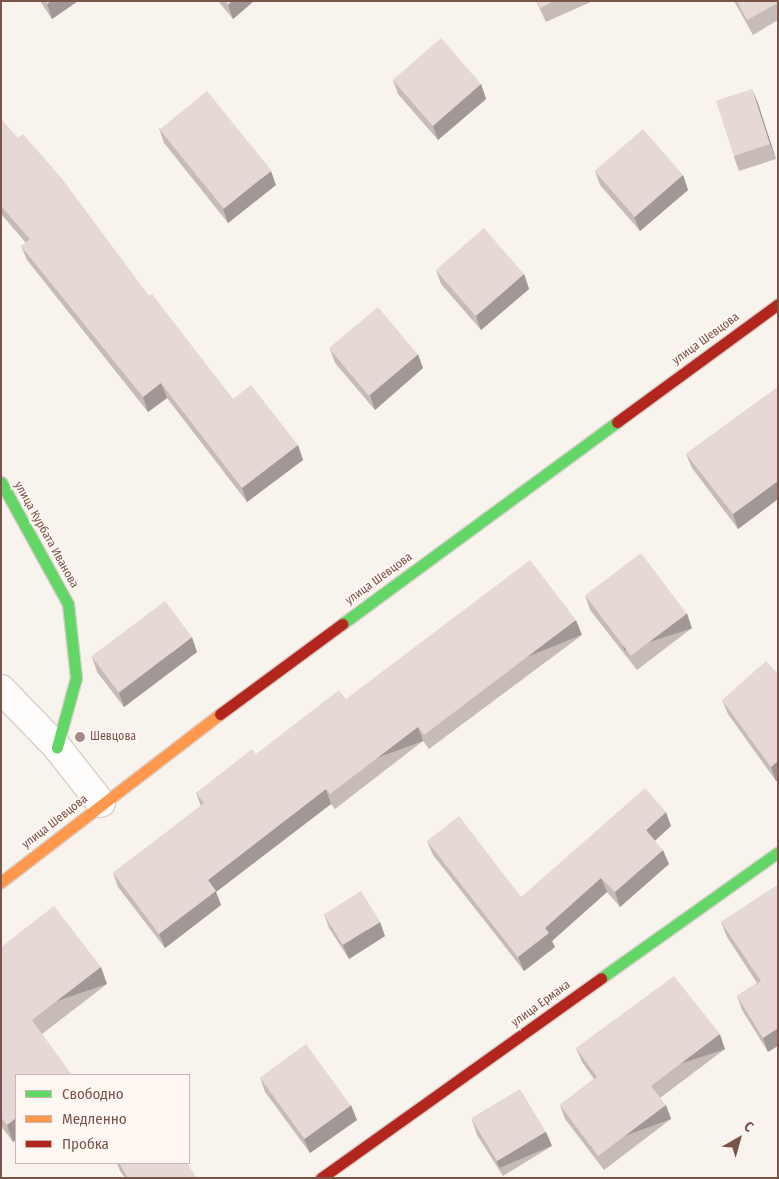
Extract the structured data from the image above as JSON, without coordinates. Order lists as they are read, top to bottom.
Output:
{
  "streets": {
    "main road": ["улица Шевцова", "улица Курбата Иванова", "улица Ермака"]
  },
  "places": ["Шевцова"],
  "legend": ["Свободно", "Медленно", "Пробка"],
  "north": "top right"
}
